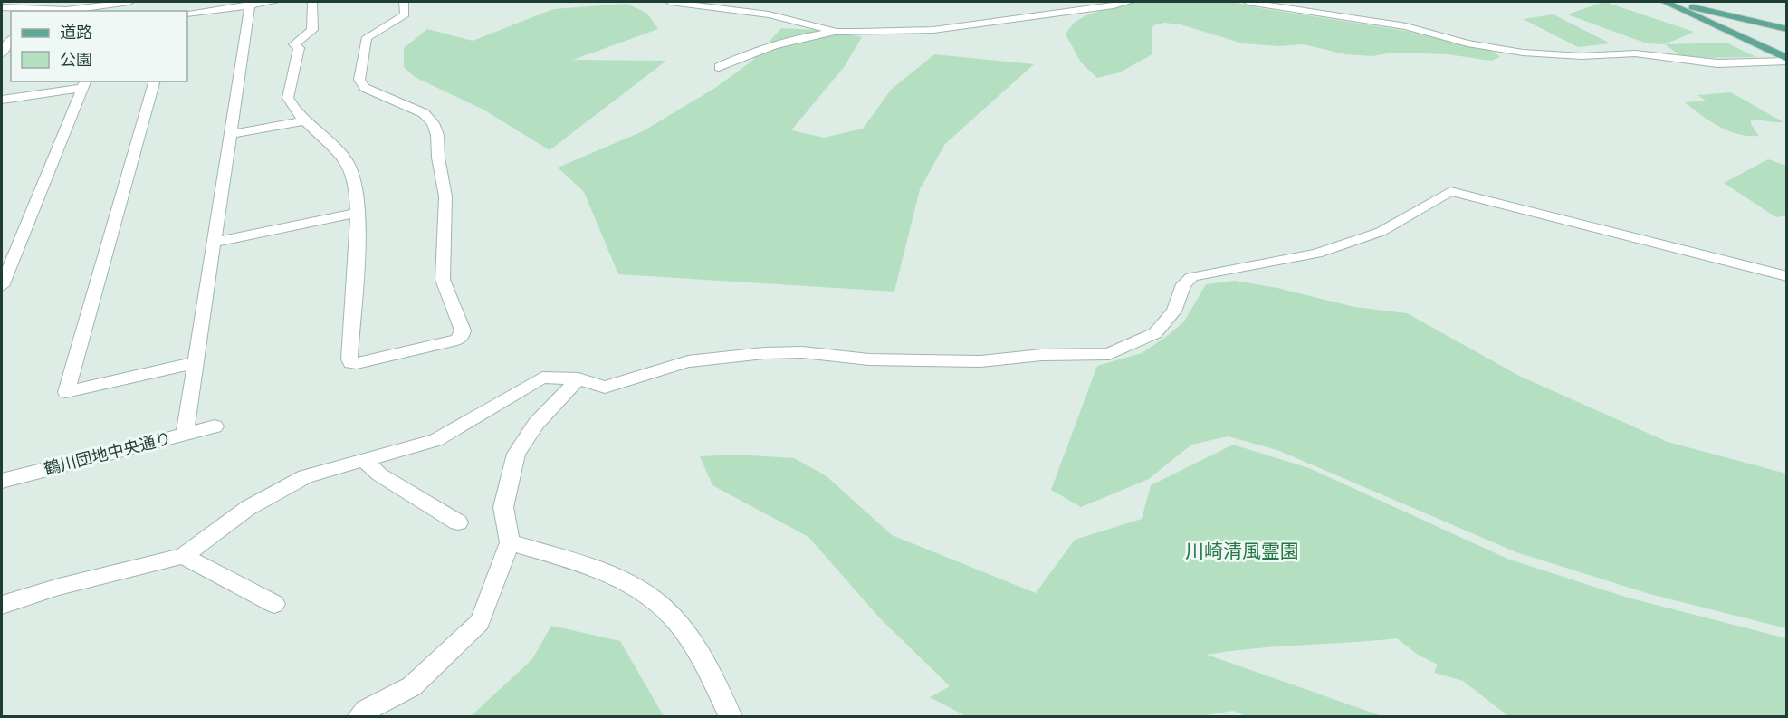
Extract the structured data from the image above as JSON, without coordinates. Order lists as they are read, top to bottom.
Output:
{
  "streets": {
    "street": ["鶴川団地中央通り"]
  },
  "parks": ["川崎清風霊園"],
  "legend": ["道路", "公園"]
}
